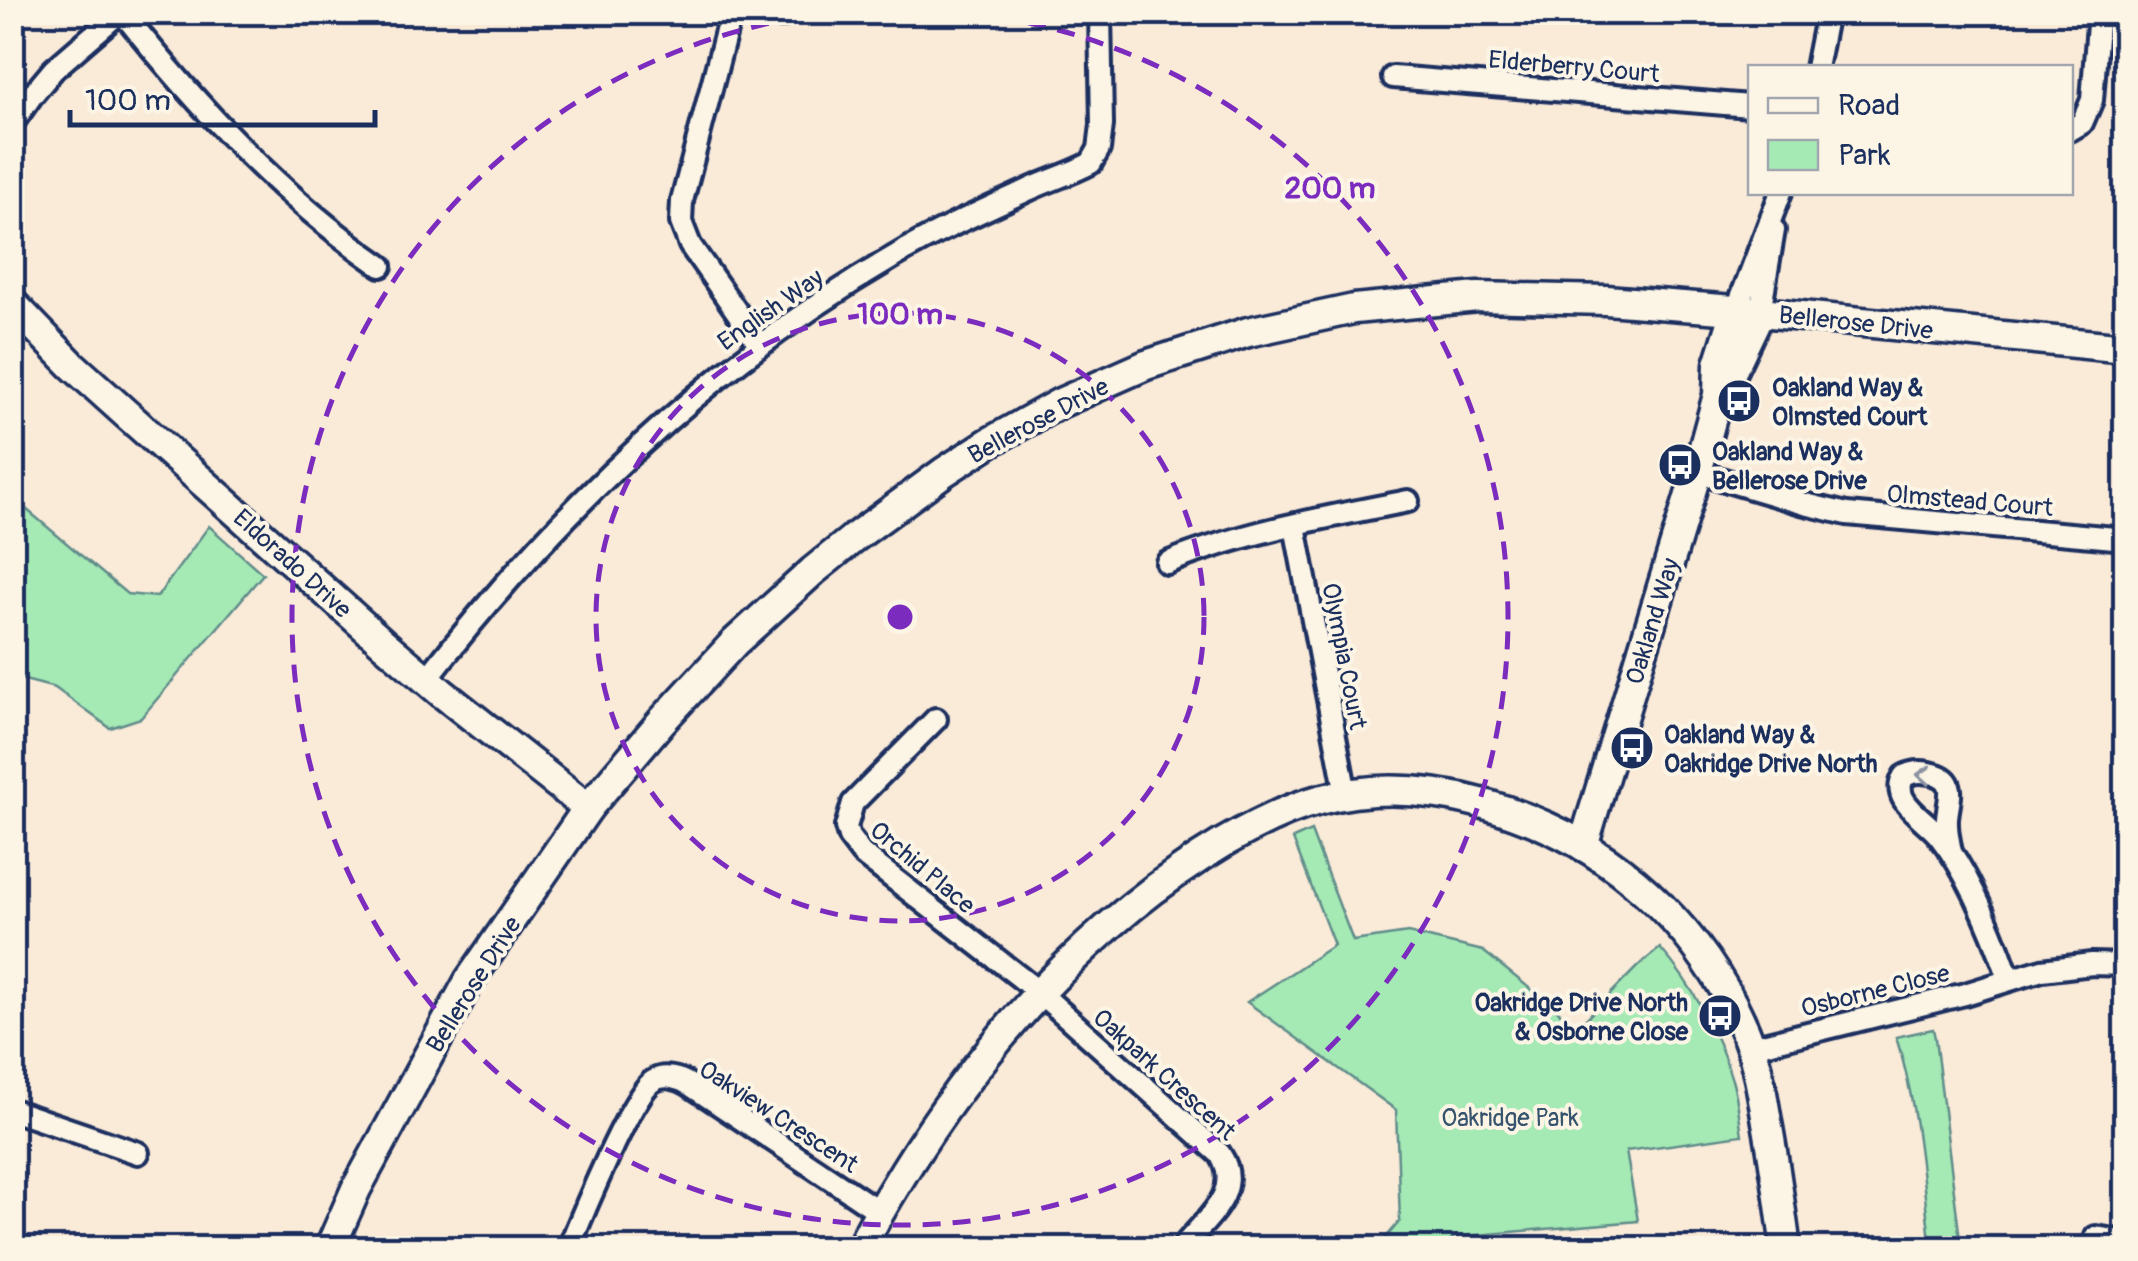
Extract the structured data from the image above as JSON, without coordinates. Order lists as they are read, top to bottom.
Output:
{
  "streets": {
    "street": [
      "Elderberry Court",
      "English Way",
      "Bellerose Drive",
      "Olmstead Court",
      "Eldorado Drive",
      "Oakland Way",
      "Olympia Court",
      "Orchid Place",
      "Osborne Close",
      "Oakpark Crescent",
      "Oakview Crescent"
    ]
  },
  "crossings": [
    ["English Way", "Eldorado Drive"],
    ["Bellerose Drive", "Eldorado Drive"],
    ["Bellerose Drive", "Oakland Way"],
    ["Olmstead Court", "Oakland Way"],
    ["Orchid Place", "Oakpark Crescent"]
  ],
  "parks": ["Oakridge Park"],
  "places": {
    "bus stop": [
      "Oakland Way & Olmsted Court",
      "Oakland Way & Bellerose Drive",
      "Oakland Way & Oakridge Drive North",
      "Oakridge Drive North & Osborne Close"
    ]
  },
  "legend": ["Road", "Park"],
  "scale_bar": "100 m",
  "rings": ["200 m", "100 m"]
}
